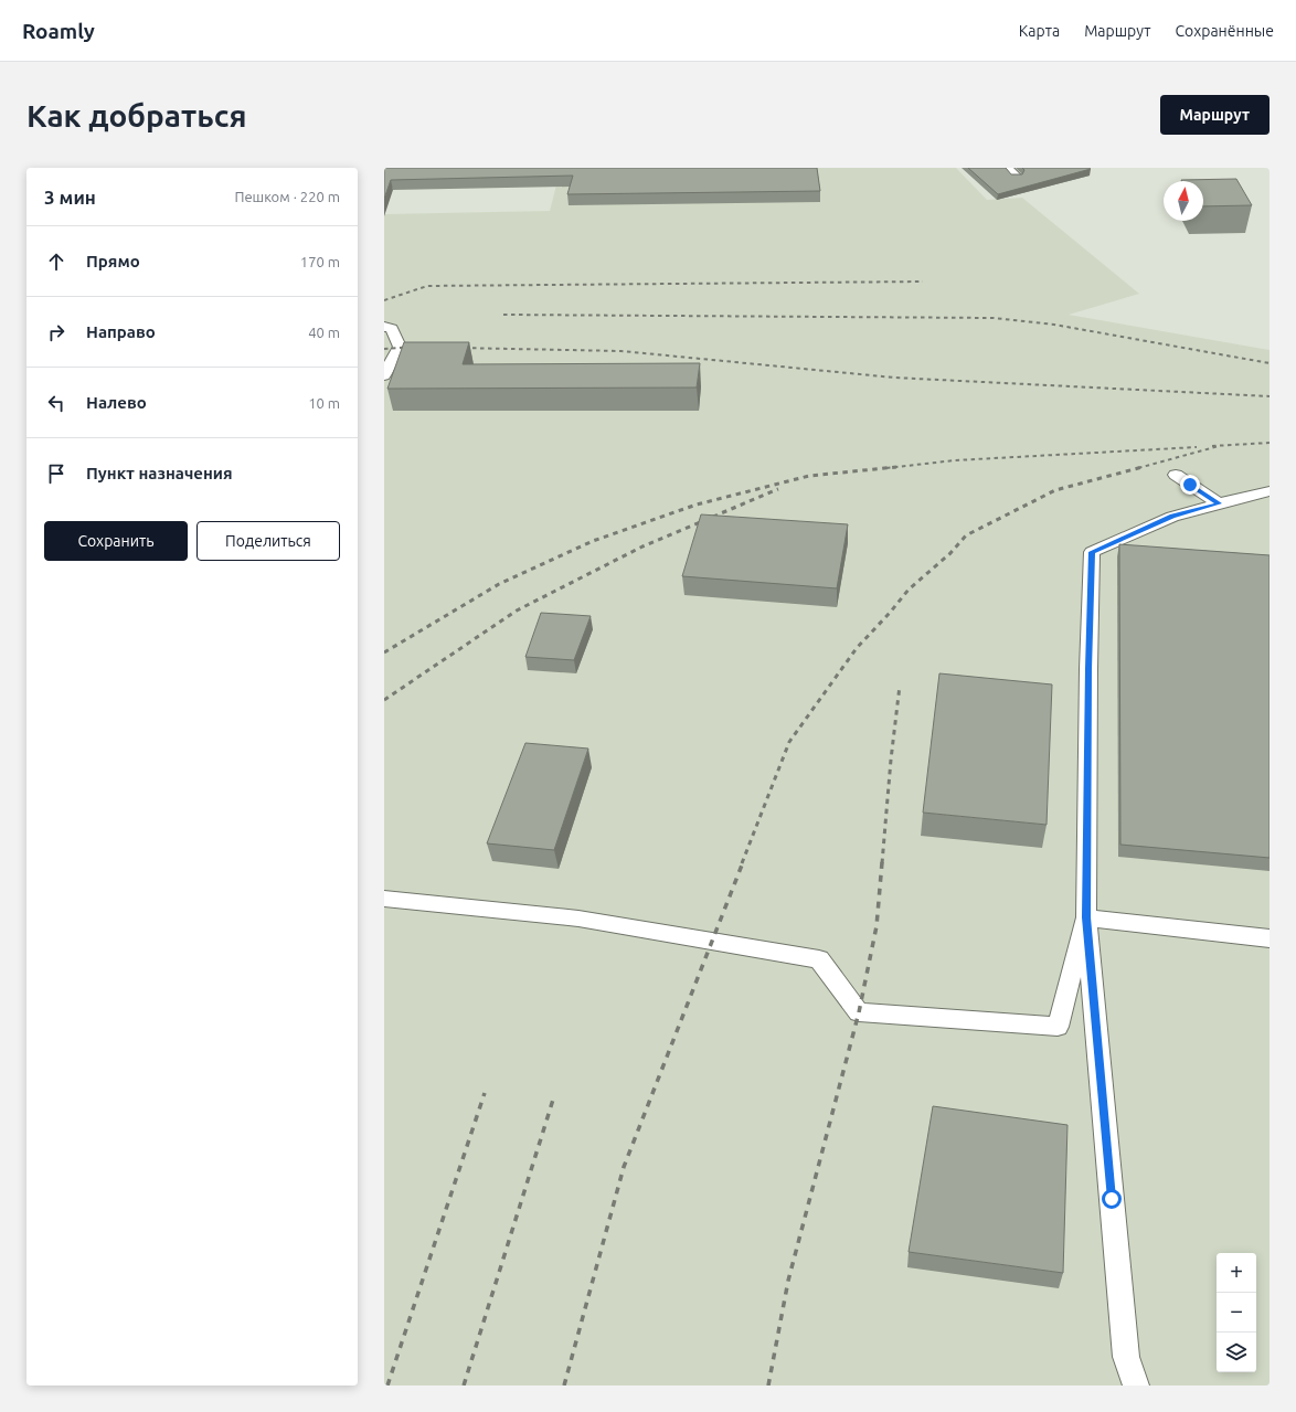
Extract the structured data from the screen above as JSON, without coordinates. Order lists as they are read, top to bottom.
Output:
{
  "north": "top",
  "page": {
    "header": "Roamly",
    "nav": ["Карта", "Маршрут", "Сохранённые"],
    "buttons": [
      "Маршрут",
      ["Сохранить", "Поделиться"]
    ],
    "title": "Как добраться",
    "heading": ["3 мин", "Пешком · 220 m"],
    "list": [
      ["Прямо", "170 m"],
      ["Направо", "40 m"],
      ["Налево", "10 m"],
      "Пункт назначения"
    ],
    "map_buttons": ["+", "−"]
  }
}
